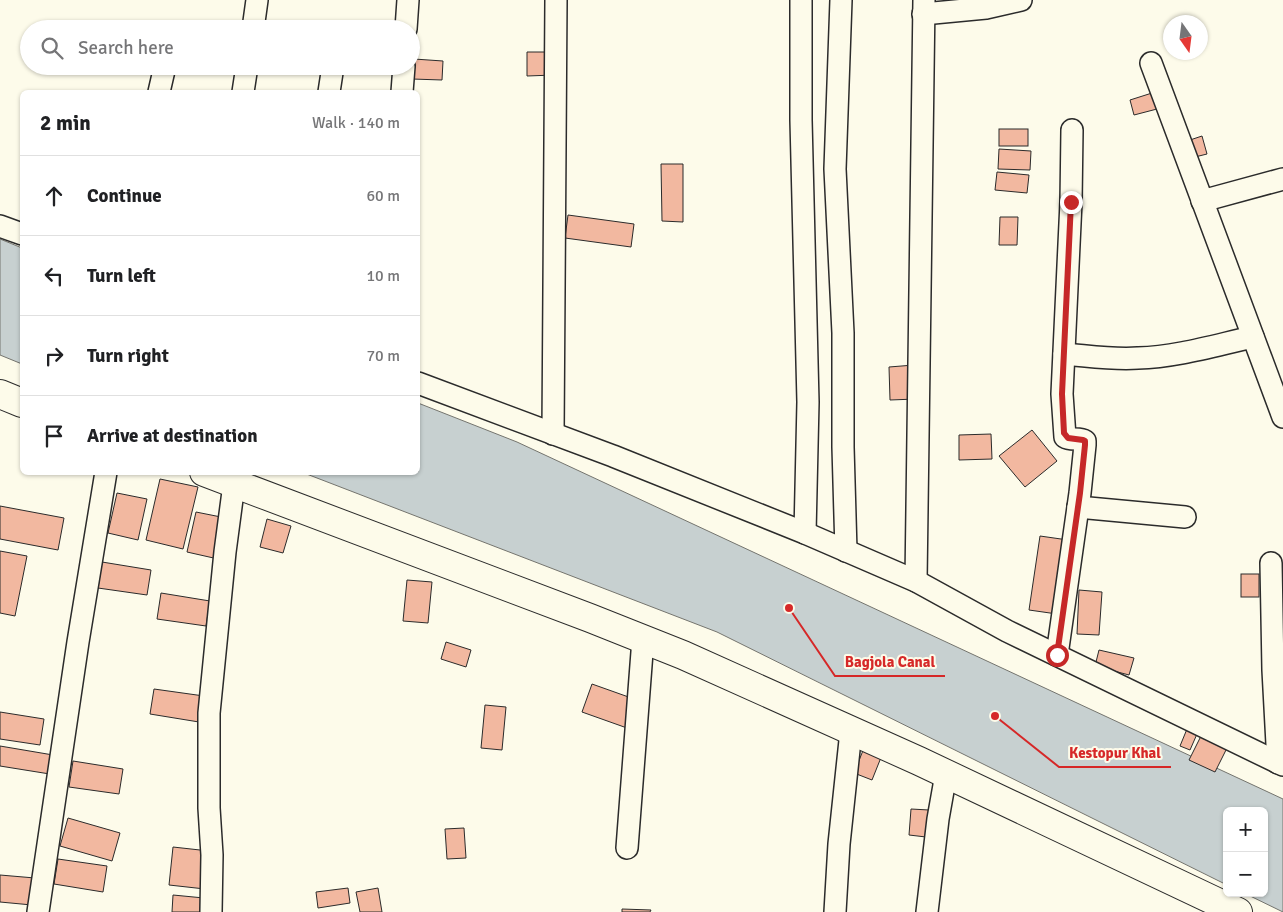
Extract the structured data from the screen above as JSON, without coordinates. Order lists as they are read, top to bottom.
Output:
{
  "places": ["Bagjola Canal", "Kestopur Khal"],
  "north": "bottom",
  "page": {
    "search": "Search here",
    "heading": ["2 min", "Walk · 140 m"],
    "list": [
      ["Continue", "60 m"],
      ["Turn left", "10 m"],
      ["Turn right", "70 m"],
      "Arrive at destination"
    ],
    "map_buttons": ["+", "−"]
  }
}
